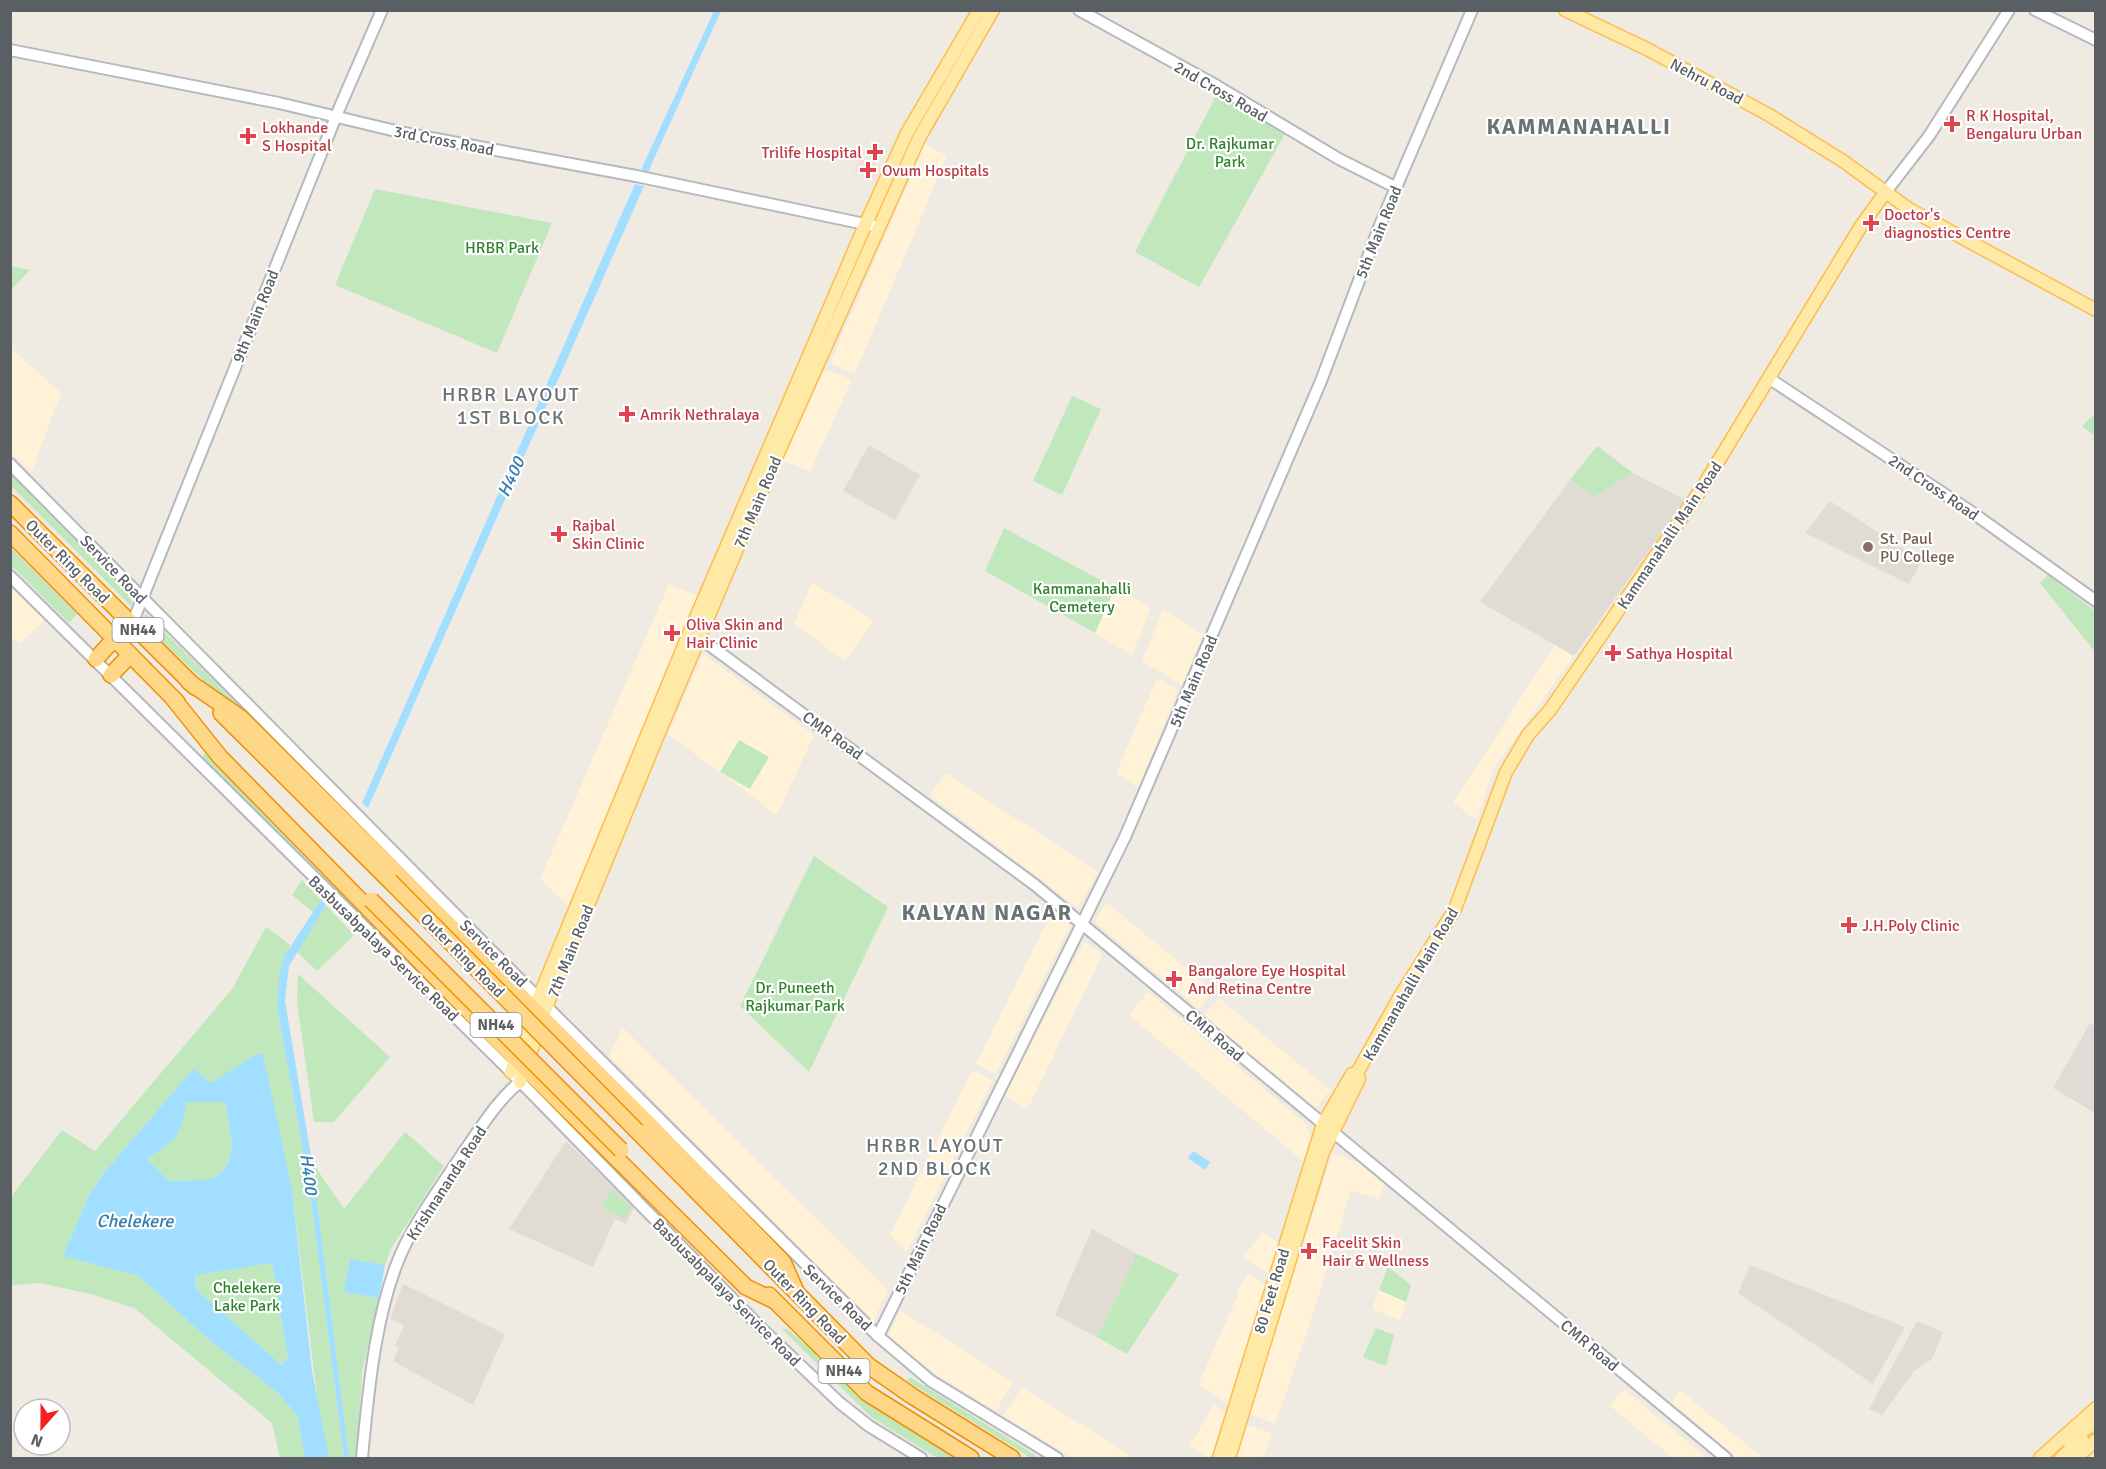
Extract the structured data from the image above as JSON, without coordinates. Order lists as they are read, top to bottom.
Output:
{
  "streets": {
    "highway": ["Outer Ring Road", "NH44"],
    "main road": [
      "Nehru Road",
      "7th Main Road",
      "Kammanahalli Main Road",
      "80 Feet Road"
    ],
    "street": [
      "2nd Cross Road",
      "3rd Cross Road",
      "5th Main Road",
      "9th Main Road",
      "Service Road",
      "CMR Road",
      "Basbusabpalaya Service Road",
      "Krishnananda Road"
    ]
  },
  "crossings": [
    ["Nehru Road", "Kammanahalli Main Road"],
    ["2nd Cross Road", "5th Main Road"],
    ["2nd Cross Road", "Kammanahalli Main Road"],
    ["3rd Cross Road", "9th Main Road"],
    ["3rd Cross Road", "7th Main Road"],
    ["5th Main Road", "Service Road"],
    ["5th Main Road", "CMR Road"],
    ["9th Main Road", "Outer Ring Road"],
    ["9th Main Road", "Service Road"],
    ["7th Main Road", "Service Road"],
    ["7th Main Road", "CMR Road"],
    ["7th Main Road", "Basbusabpalaya Service Road"],
    ["7th Main Road", "Krishnananda Road"],
    ["Kammanahalli Main Road", "CMR Road"],
    ["Kammanahalli Main Road", "80 Feet Road"],
    ["CMR Road", "80 Feet Road"],
    ["Basbusabpalaya Service Road", "Krishnananda Road"]
  ],
  "districts": [
    "KAMMANAHALLI",
    "HRBR LAYOUT 1ST BLOCK",
    "KALYAN NAGAR",
    "HRBR LAYOUT 2ND BLOCK"
  ],
  "water": ["H400", "Chelekere"],
  "parks": [
    "Dr. Rajkumar Park",
    "HRBR Park",
    "Kammanahalli Cemetery",
    "Dr. Puneeth Rajkumar Park",
    "Chelekere Lake Park"
  ],
  "places": {
    "health": [
      "R K Hospital, Bengaluru Urban",
      "Lokhande S Hospital",
      "Trilife Hospital",
      "Ovum Hospitals",
      "Doctor's diagnostics Centre",
      "Amrik Nethralaya",
      "Rajbal Skin Clinic",
      "Oliva Skin and Hair Clinic",
      "Sathya Hospital",
      "J.H.Poly Clinic",
      "Bangalore Eye Hospital And Retina Centre",
      "Facelit Skin Hair & Wellness"
    ],
    "other": ["St. Paul PU College"]
  },
  "north": "bottom"
}
